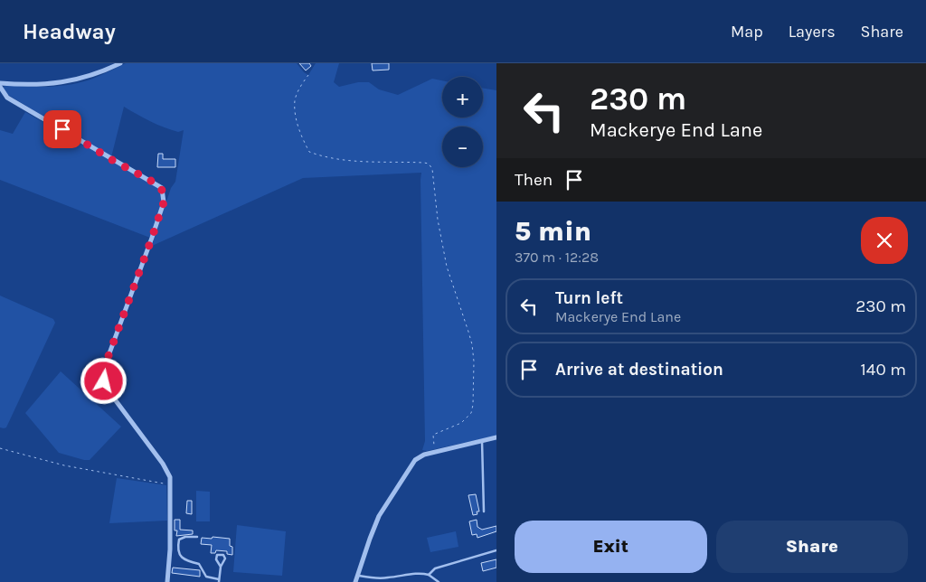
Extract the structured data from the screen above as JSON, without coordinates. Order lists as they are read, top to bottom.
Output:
{
  "page": {
    "header": "Headway",
    "nav": ["Map", "Layers", "Share"],
    "turn": ["230 m", "Mackerye End Lane"],
    "map_buttons": ["+", "−"],
    "then": "Then",
    "heading": ["5 min", "370 m · 12:28"],
    "list": [
      {
        "name": "Turn left",
        "note": "Mackerye End Lane",
        "value": "230 m"
      },
      {
        "name": "Arrive at destination",
        "value": "140 m"
      }
    ],
    "buttons": ["Exit", "Share"]
  }
}
